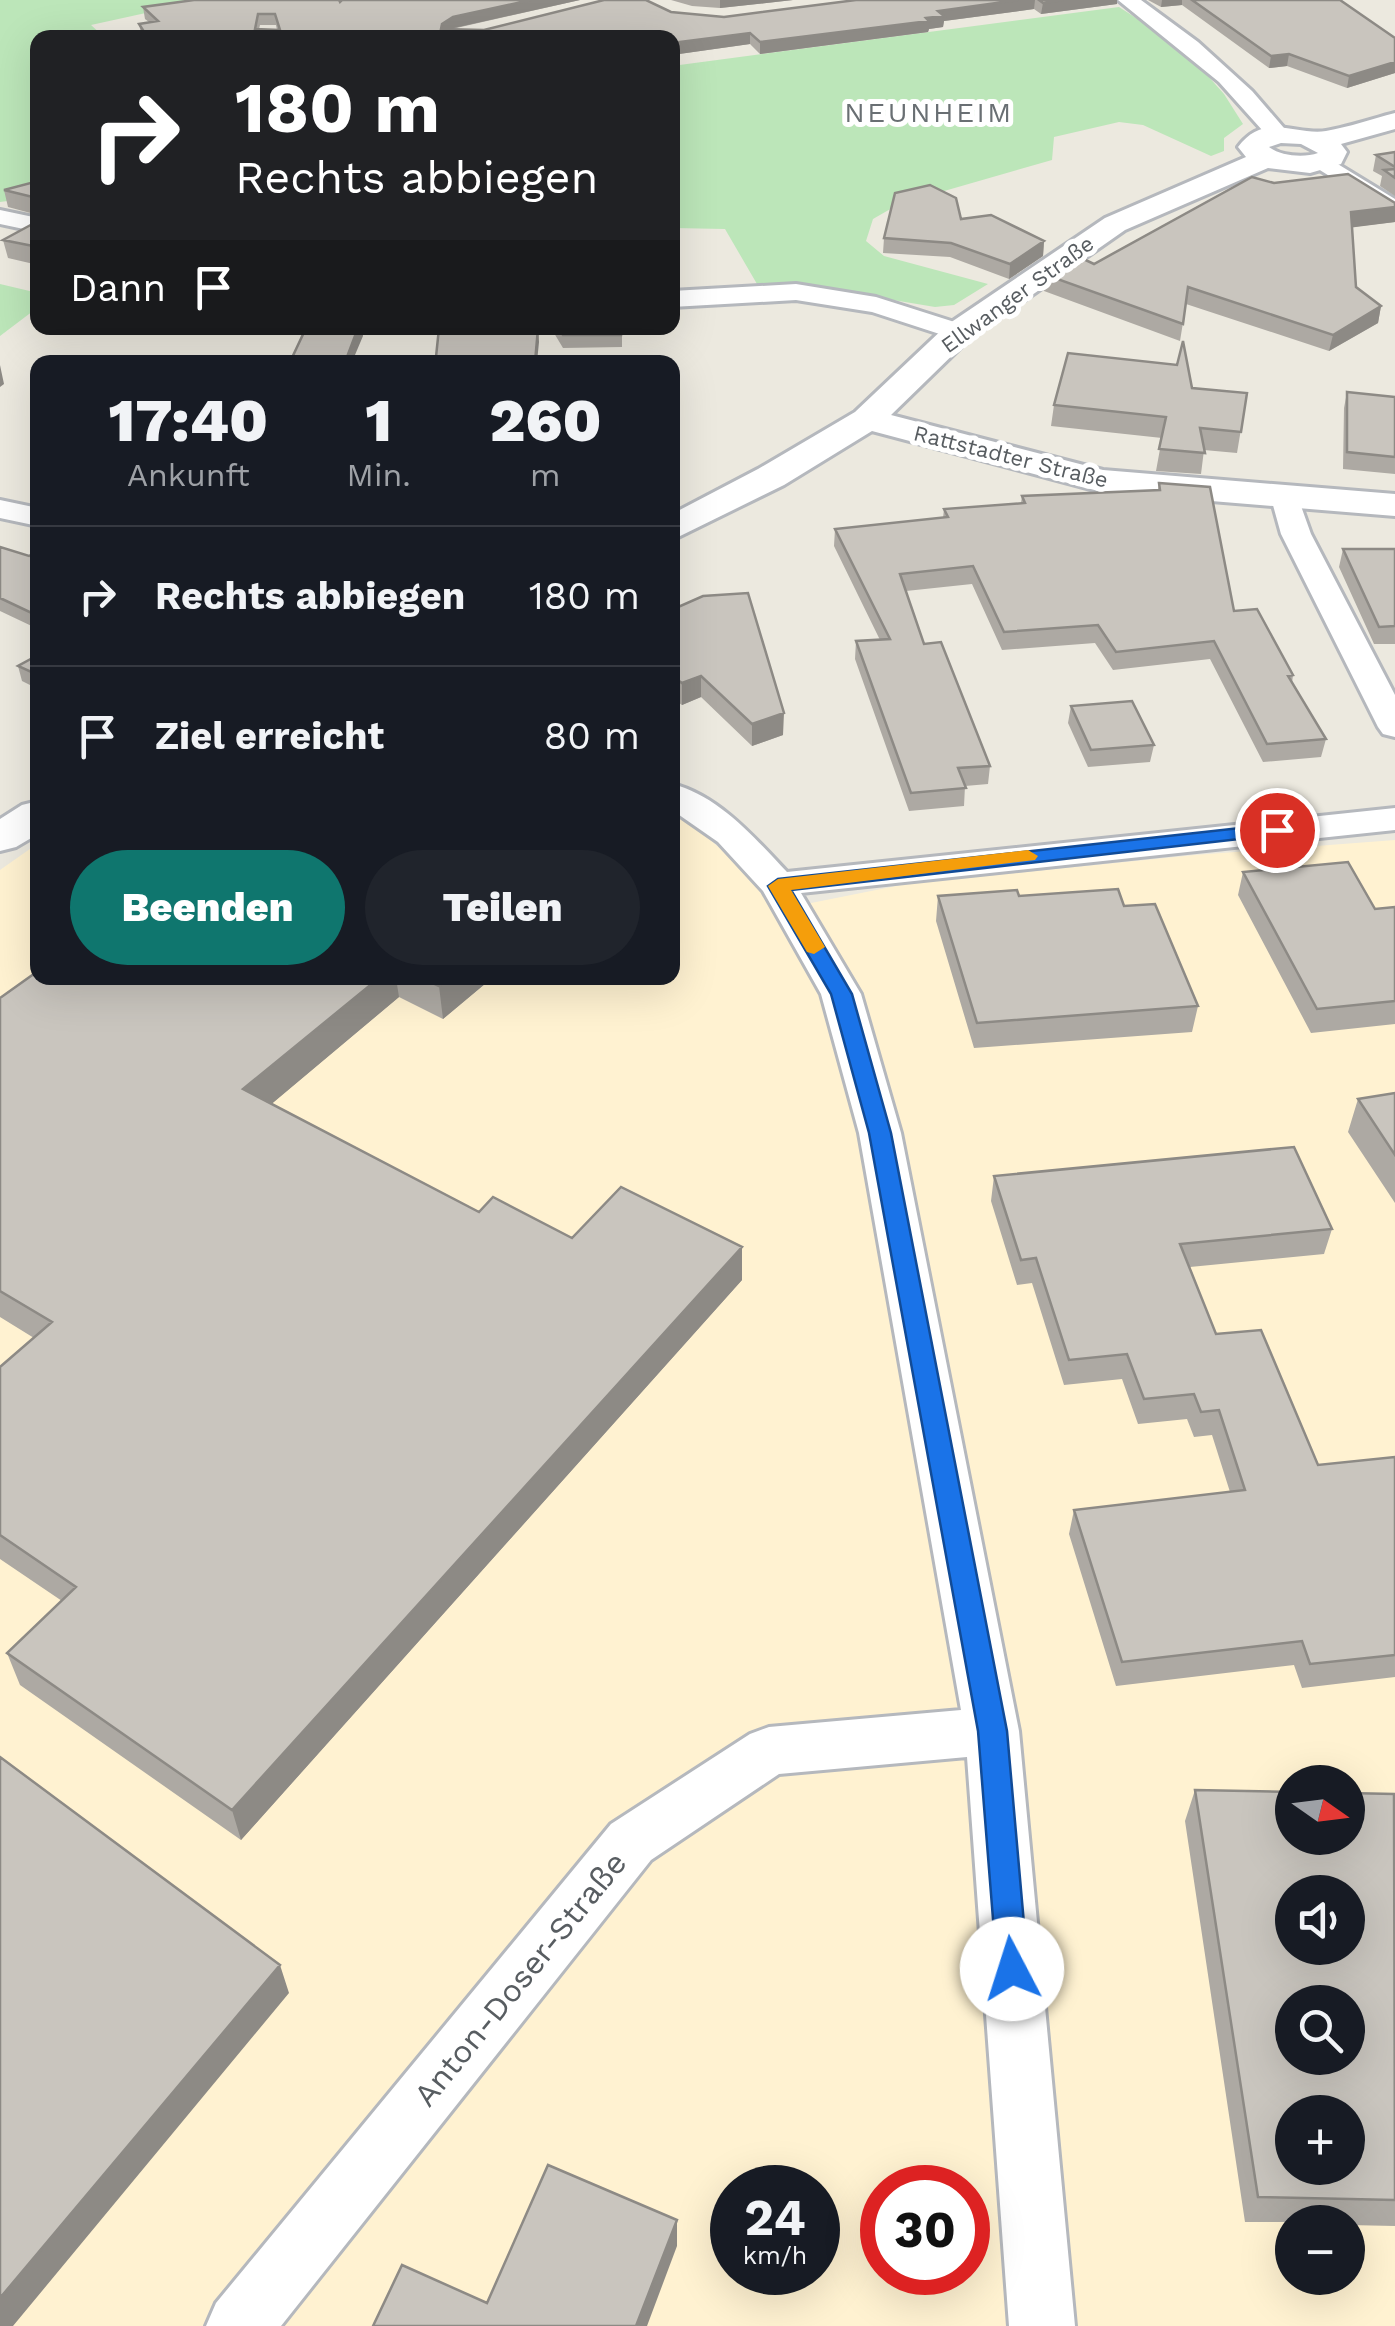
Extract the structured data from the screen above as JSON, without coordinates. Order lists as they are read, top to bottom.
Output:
{
  "streets": {
    "street": ["Ellwanger Straße", "Rattstadter Straße", "Anton-Doser-Straße"]
  },
  "crossings": [
    ["Ellwanger Straße", "Rattstadter Straße"]
  ],
  "districts": ["NEUNHEIM"],
  "north": "right",
  "page": {
    "turn": ["180 m", "Rechts abbiegen"],
    "then": "Dann",
    "eta": [
      "17:40",
      "Ankunft",
      "1",
      "Min.",
      "260",
      "m"
    ],
    "list": [
      {
        "name": "Rechts abbiegen",
        "value": "180 m"
      },
      {
        "name": "Ziel erreicht",
        "value": "80 m"
      }
    ],
    "buttons": ["Beenden", "Teilen"],
    "map_buttons": ["+", "−"],
    "speed": "24 km/h",
    "limit": "30"
  }
}
